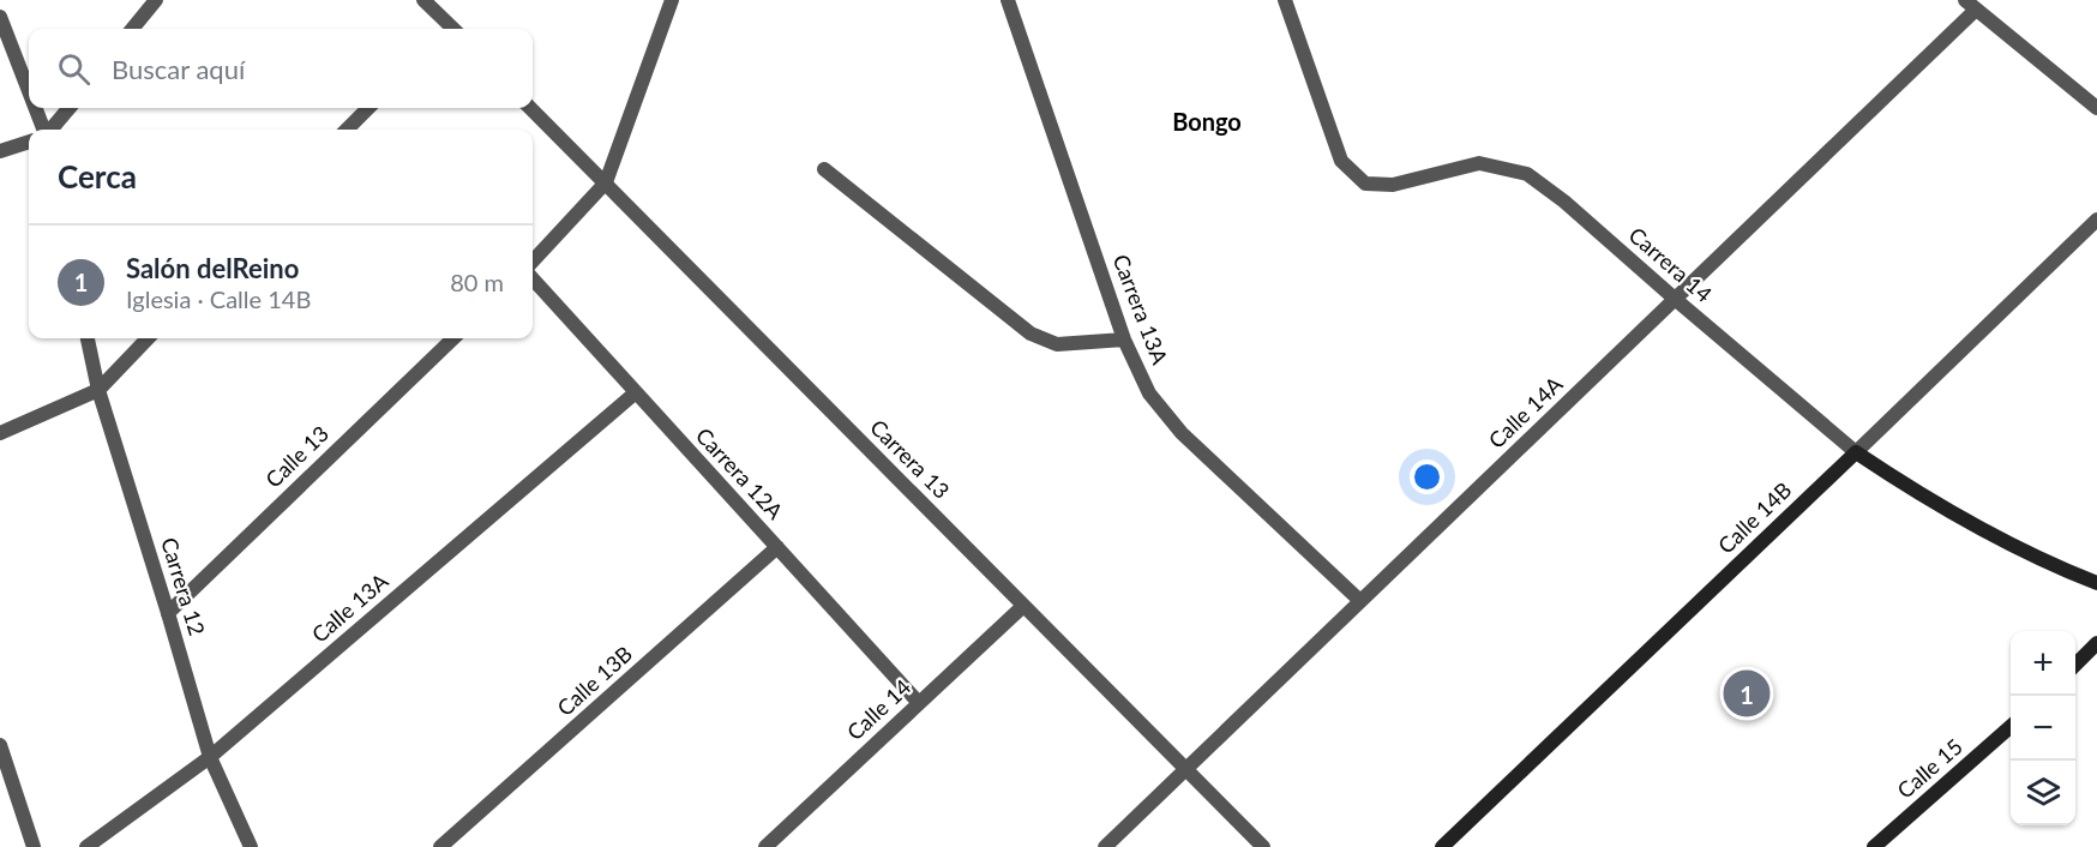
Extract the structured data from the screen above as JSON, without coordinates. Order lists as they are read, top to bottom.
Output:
{
  "streets": {
    "main road": ["Carrera 14", "Calle 14B", "Calle 15"],
    "street": [
      "Carrera 13A",
      "Calle 14A",
      "Calle 13",
      "Carrera 13",
      "Carrera 12A",
      "Carrera 12",
      "Calle 13A",
      "Calle 13B",
      "Calle 14"
    ]
  },
  "crossings": [
    ["Carrera 14", "Calle 14A"],
    ["Carrera 14", "Calle 14B"],
    ["Carrera 13A", "Calle 14A"],
    ["Calle 14A", "Carrera 13"],
    ["Calle 13", "Carrera 12"],
    ["Carrera 13", "Calle 14"],
    ["Carrera 12A", "Calle 13A"],
    ["Carrera 12A", "Calle 13B"],
    ["Carrera 12A", "Calle 14"],
    ["Carrera 12", "Calle 13A"]
  ],
  "districts": ["Bongo"],
  "page": {
    "search": "Buscar aquí",
    "heading": "Cerca",
    "list": [
      {
        "mark": "1",
        "name": "Salón delReino",
        "note": "Iglesia · Calle 14B",
        "value": "80 m"
      }
    ],
    "map_buttons": ["+", "−"],
    "pins": "1"
  }
}
